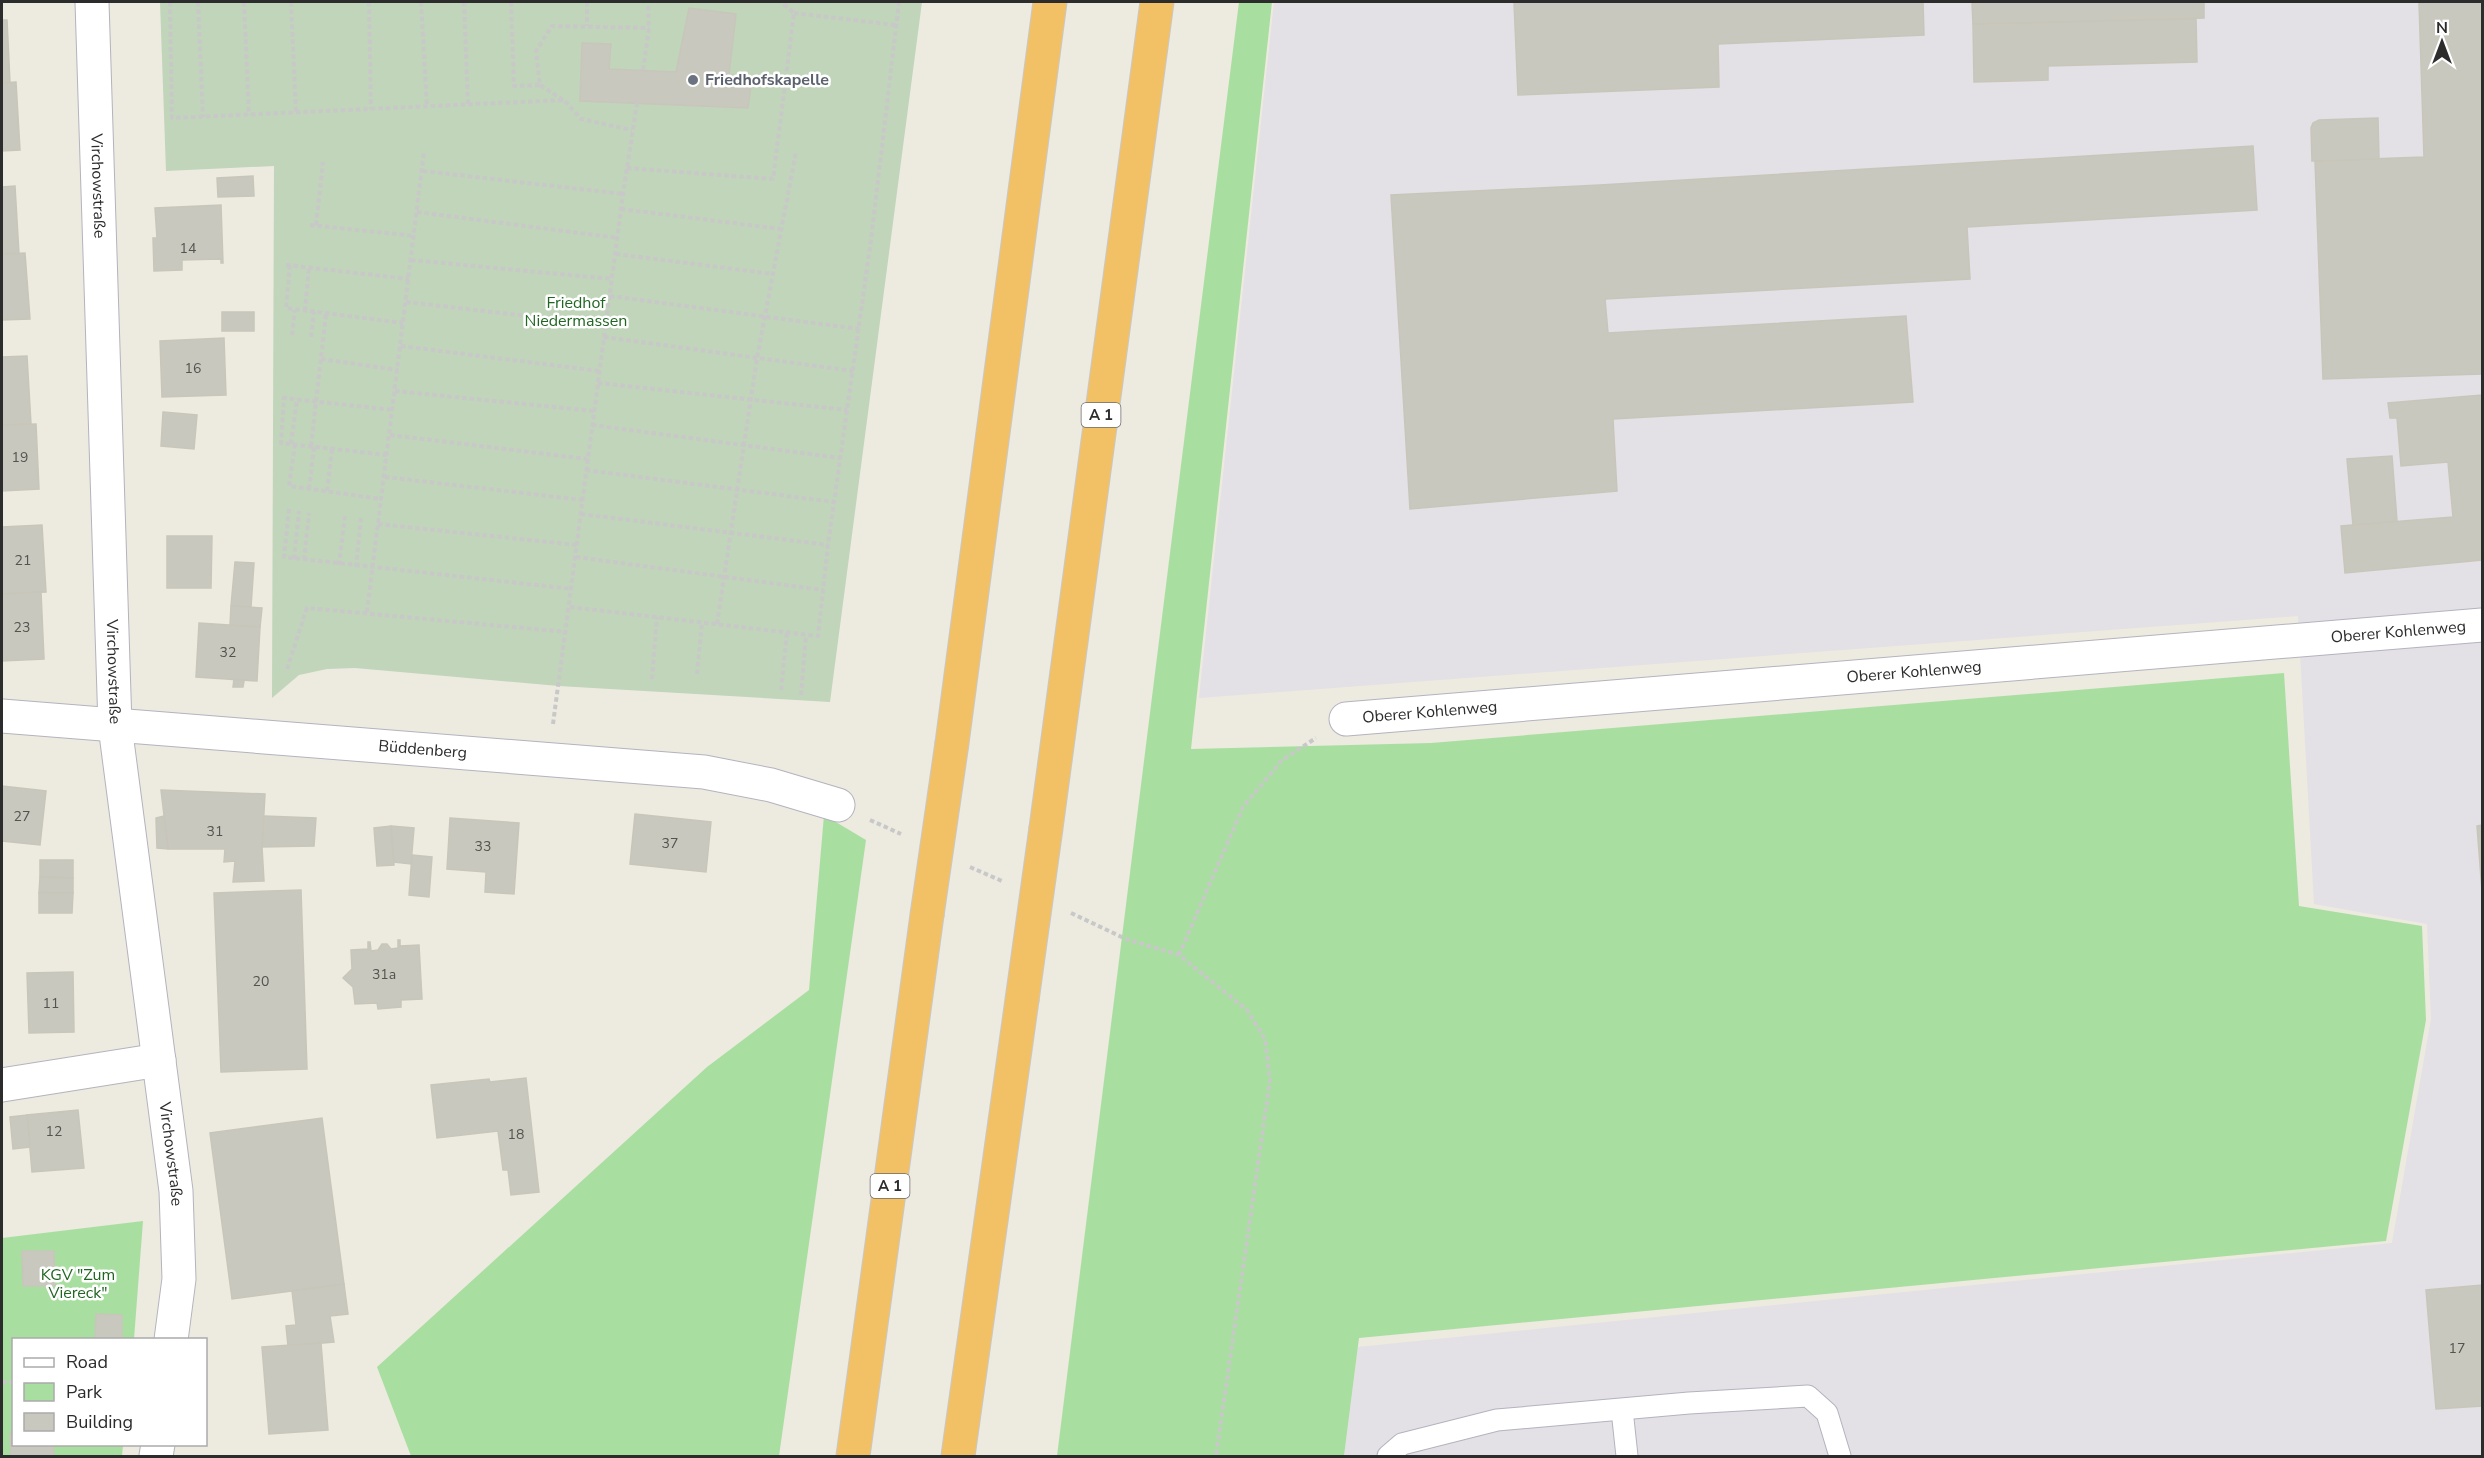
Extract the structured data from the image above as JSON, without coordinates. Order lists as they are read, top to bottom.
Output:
{
  "streets": {
    "highway": ["A 1"],
    "street": ["Virchowstraße", "Oberer Kohlenweg", "Büddenberg"]
  },
  "crossings": [
    ["Virchowstraße", "Büddenberg"]
  ],
  "parks": ["Friedhof Niedermassen", "KGV \"Zum Viereck\""],
  "places": ["Friedhofskapelle"],
  "house_numbers": [
    "14",
    "16",
    "19",
    "21",
    "23",
    "32",
    "27",
    "31",
    "37",
    "33",
    "31a",
    "20",
    "11",
    "12",
    "18",
    "17"
  ],
  "legend": ["Road", "Park", "Building"],
  "north": "top"
}
